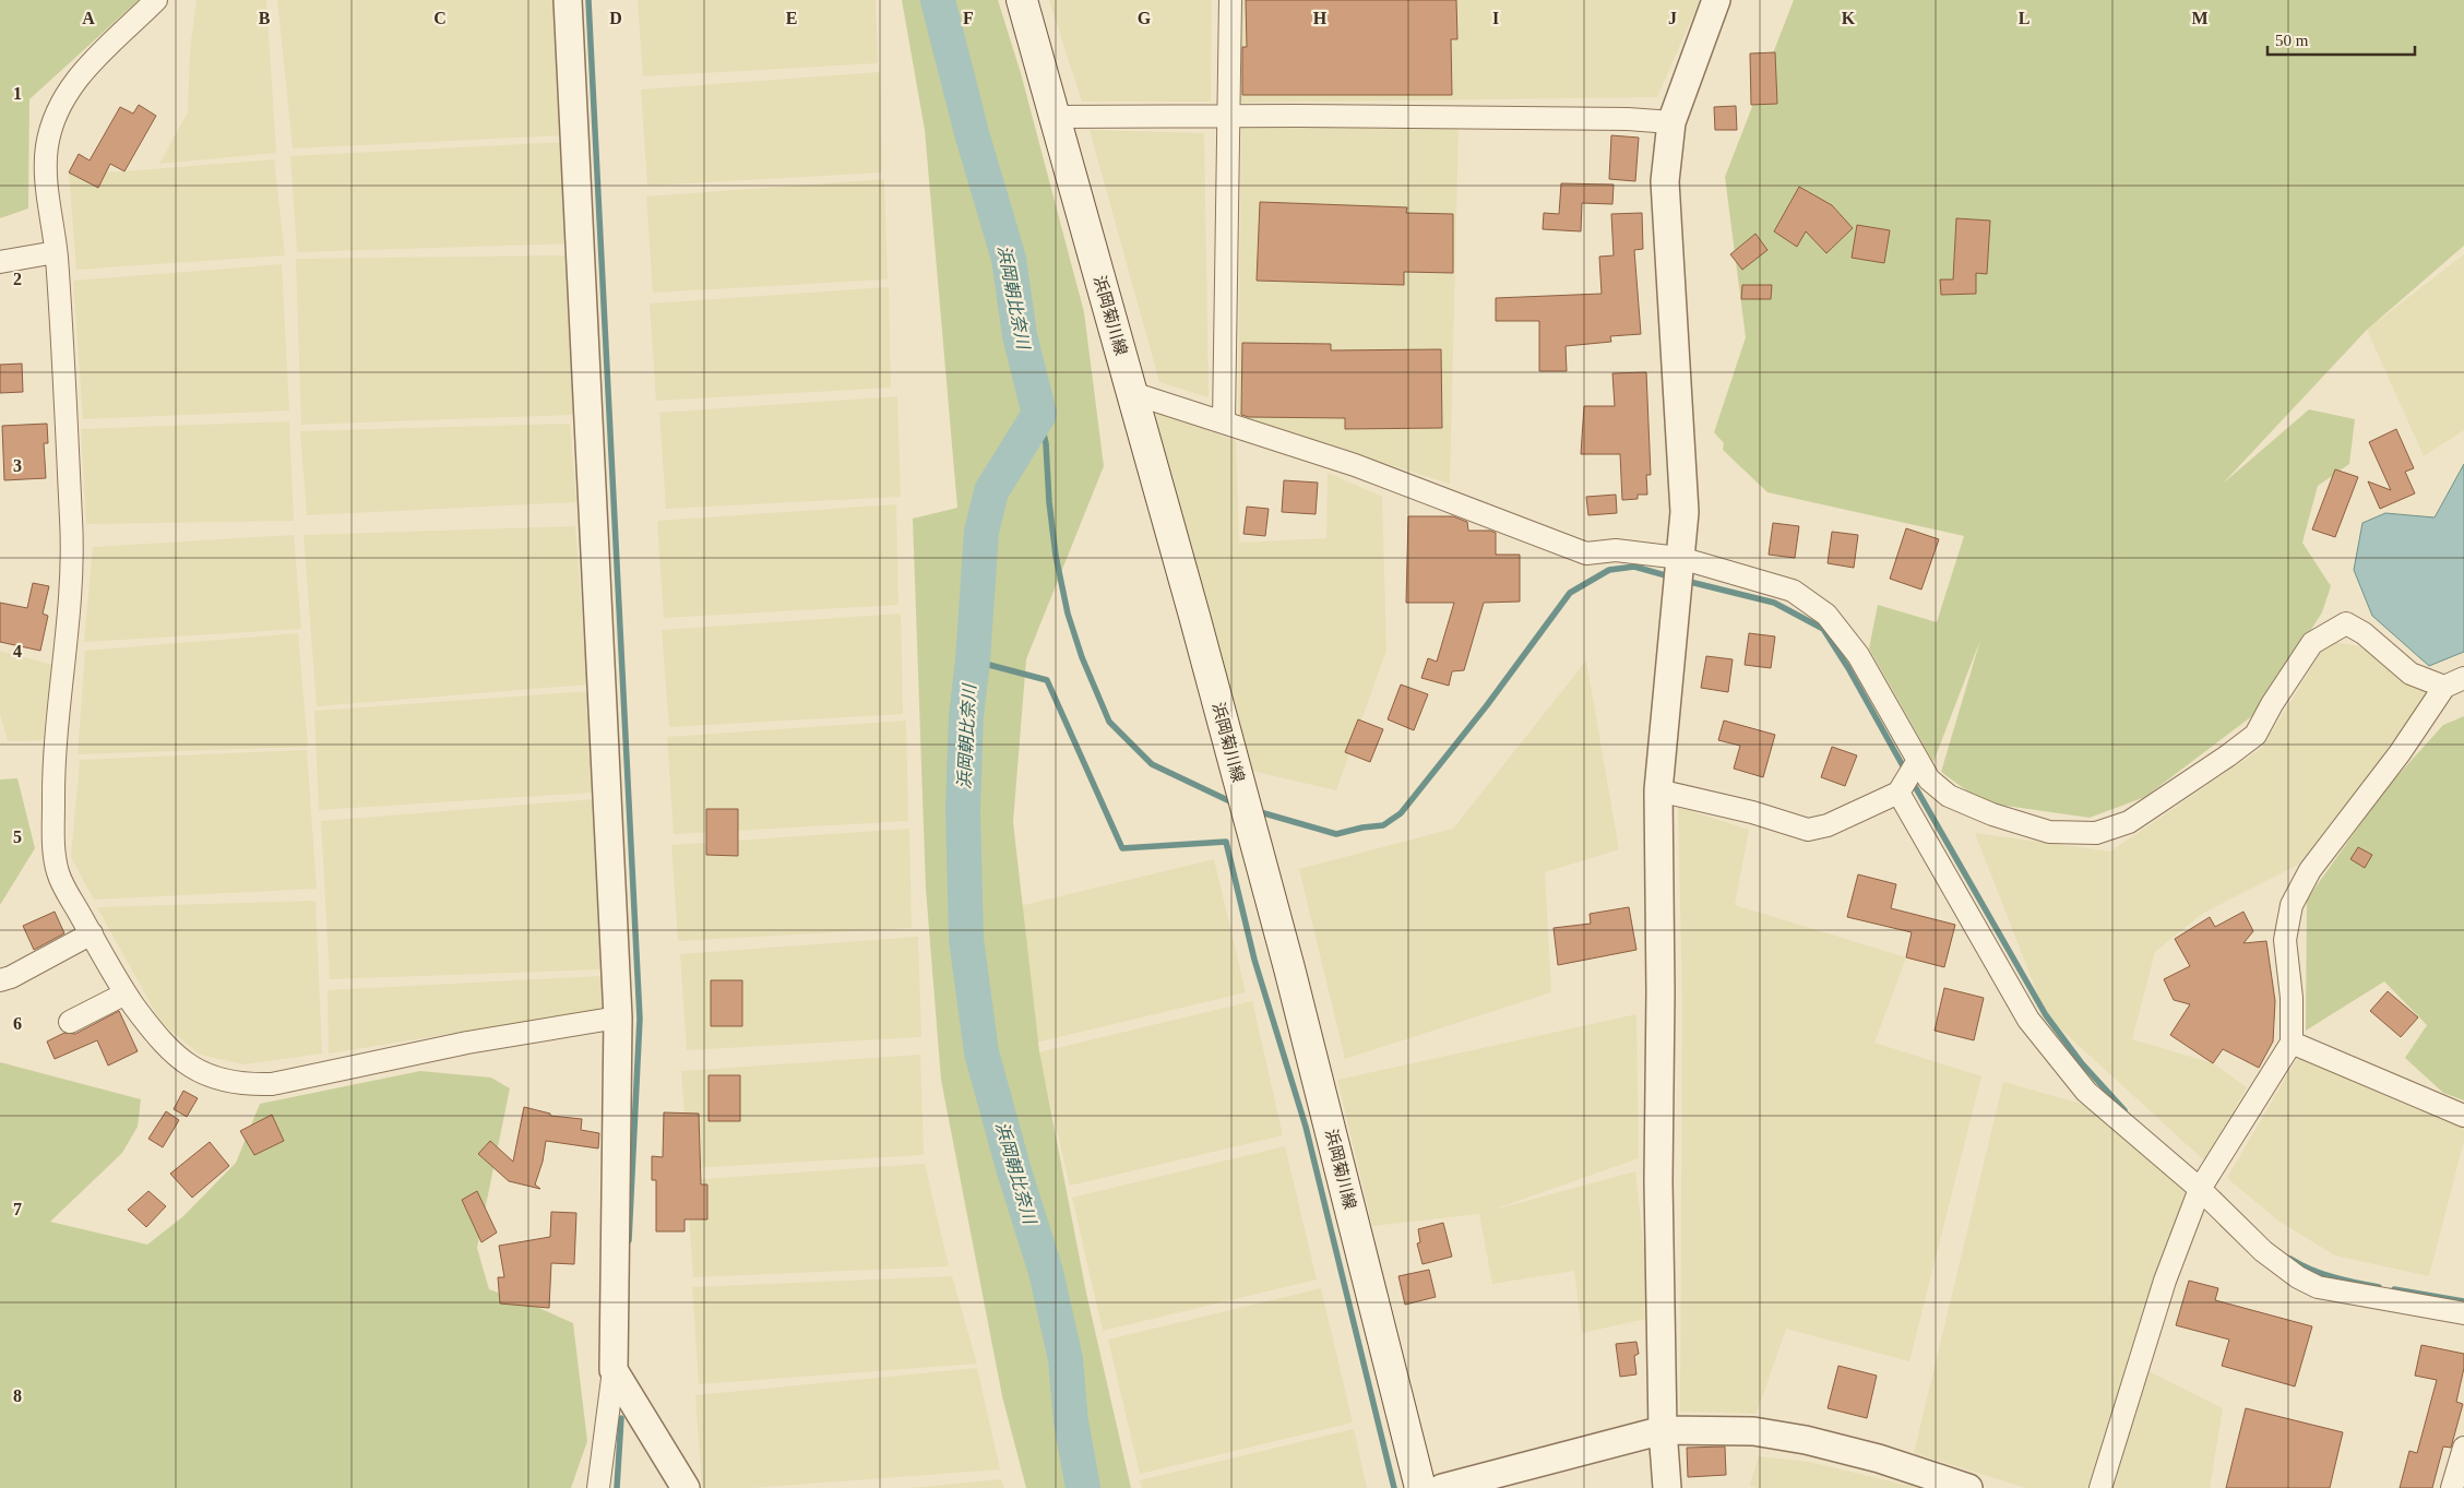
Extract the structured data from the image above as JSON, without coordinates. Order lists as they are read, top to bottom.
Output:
{
  "streets": {
    "main road": ["浜岡菊川線"]
  },
  "water": ["浜岡朝比奈川"],
  "scale_bar": "50 m",
  "grid": {
    "columns": [
      "A",
      "B",
      "C",
      "D",
      "E",
      "F",
      "G",
      "H",
      "I",
      "J",
      "K",
      "L",
      "M"
    ],
    "rows": [
      "1",
      "2",
      "3",
      "4",
      "5",
      "6",
      "7",
      "8"
    ]
  }
}
